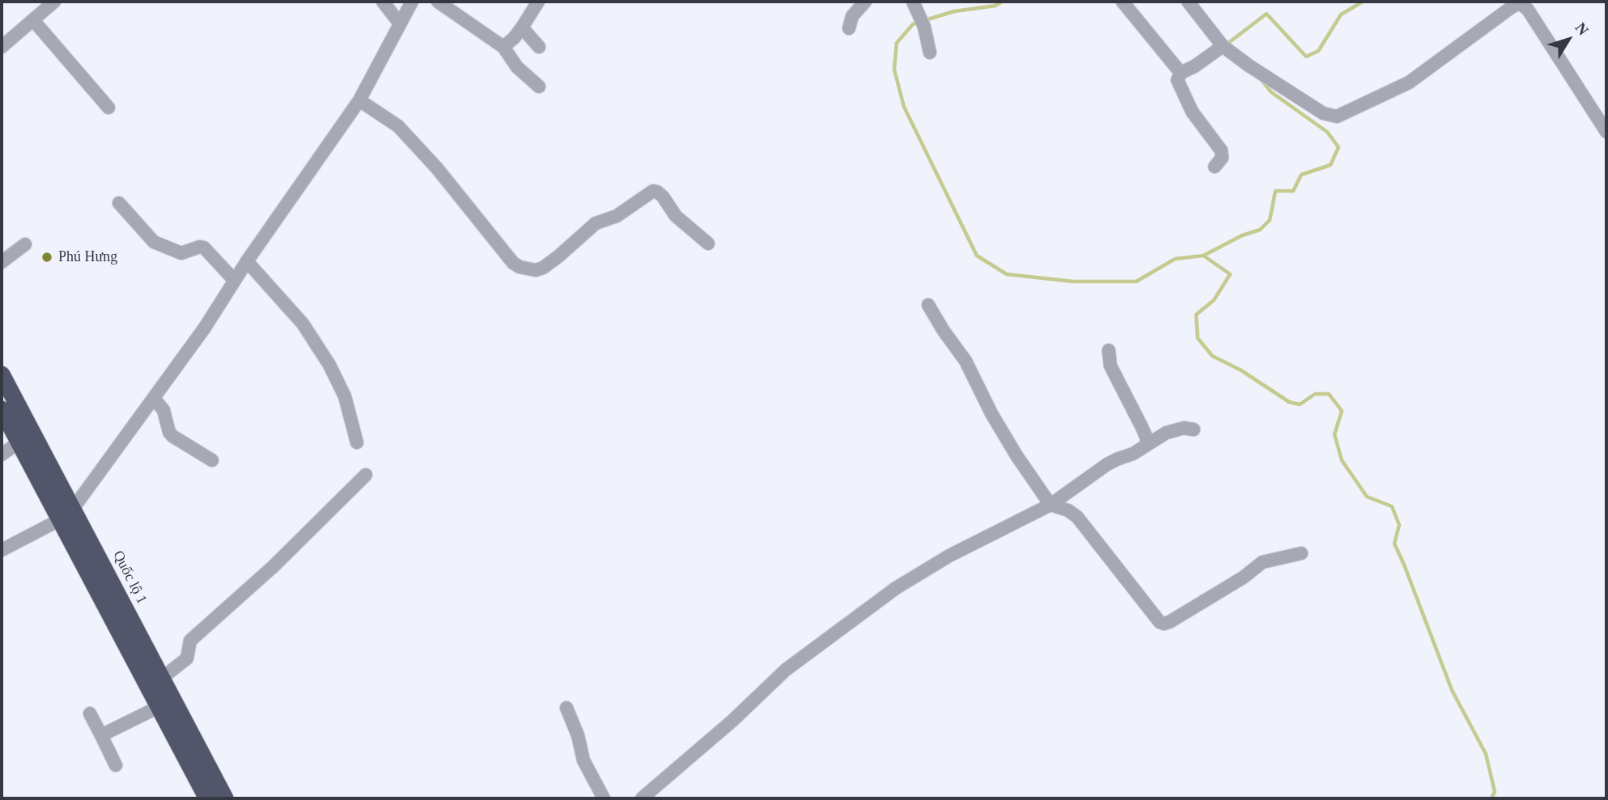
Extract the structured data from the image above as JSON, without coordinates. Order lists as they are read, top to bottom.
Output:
{
  "streets": {
    "highway": ["Quốc lộ 1"]
  },
  "places": ["Phú Hưng"],
  "north": "top right"
}
